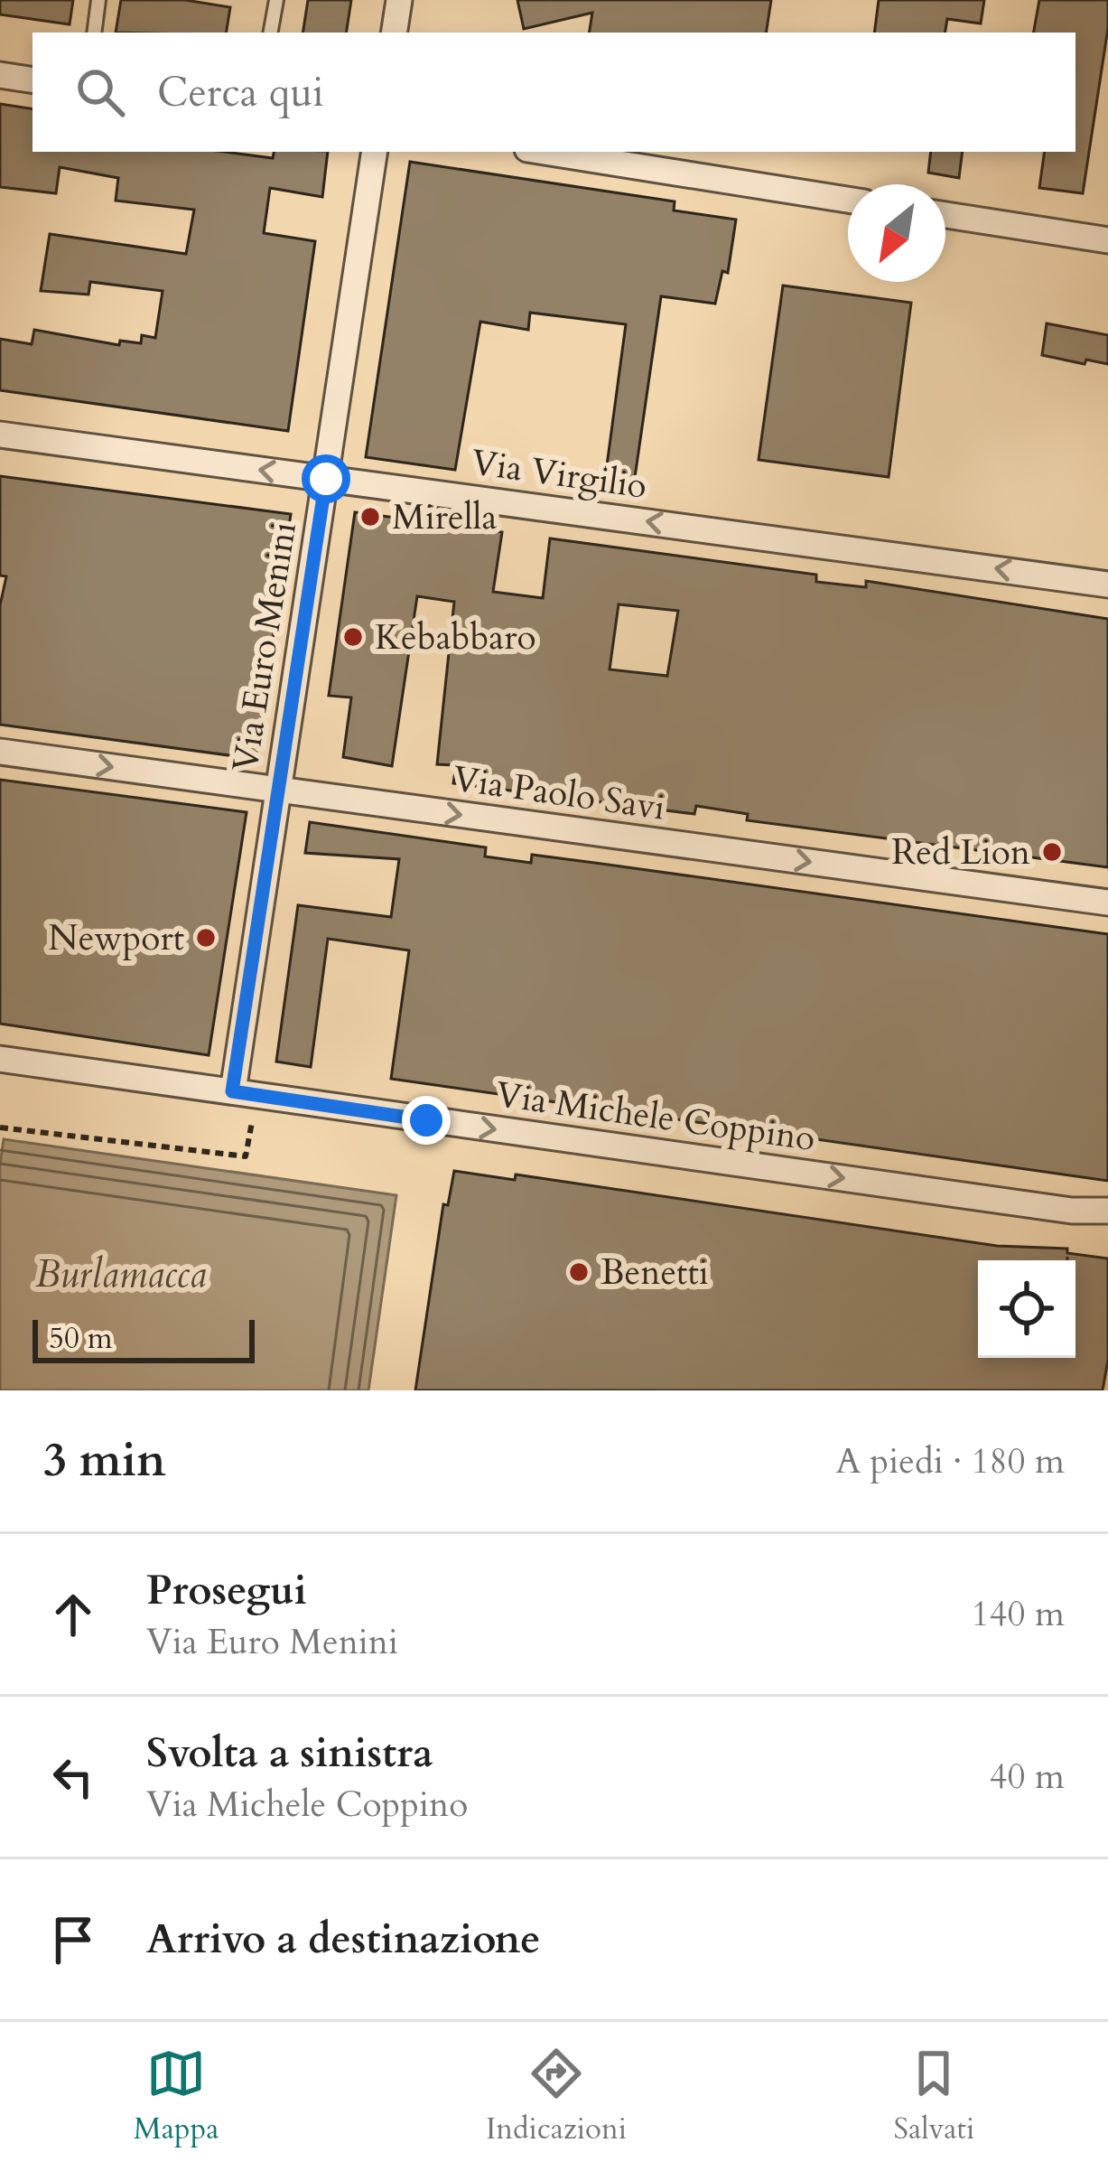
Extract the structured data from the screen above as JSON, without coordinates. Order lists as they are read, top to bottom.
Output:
{
  "streets": {
    "street": [
      "Via Virgilio",
      "Via Euro Menini",
      "Via Paolo Savi",
      "Via Michele Coppino"
    ]
  },
  "crossings": [
    ["Via Virgilio", "Via Euro Menini"],
    ["Via Euro Menini", "Via Paolo Savi"],
    ["Via Euro Menini", "Via Michele Coppino"]
  ],
  "one_way": ["Via Virgilio", "Via Paolo Savi", "Via Michele Coppino"],
  "water": ["Burlamacca"],
  "places": [
    "Mirella",
    "Kebabbaro",
    "Red Lion",
    "Newport",
    "Benetti"
  ],
  "scale_bar": "50 m",
  "north": "bottom left",
  "page": {
    "search": "Cerca qui",
    "scale": "50 m",
    "heading": ["3 min", "A piedi · 180 m"],
    "list": [
      ["Prosegui", "Via Euro Menini", "140 m"],
      ["Svolta a sinistra", "Via Michele Coppino", "40 m"],
      "Arrivo a destinazione"
    ],
    "nav": ["Mappa", "Indicazioni", "Salvati"]
  }
}
